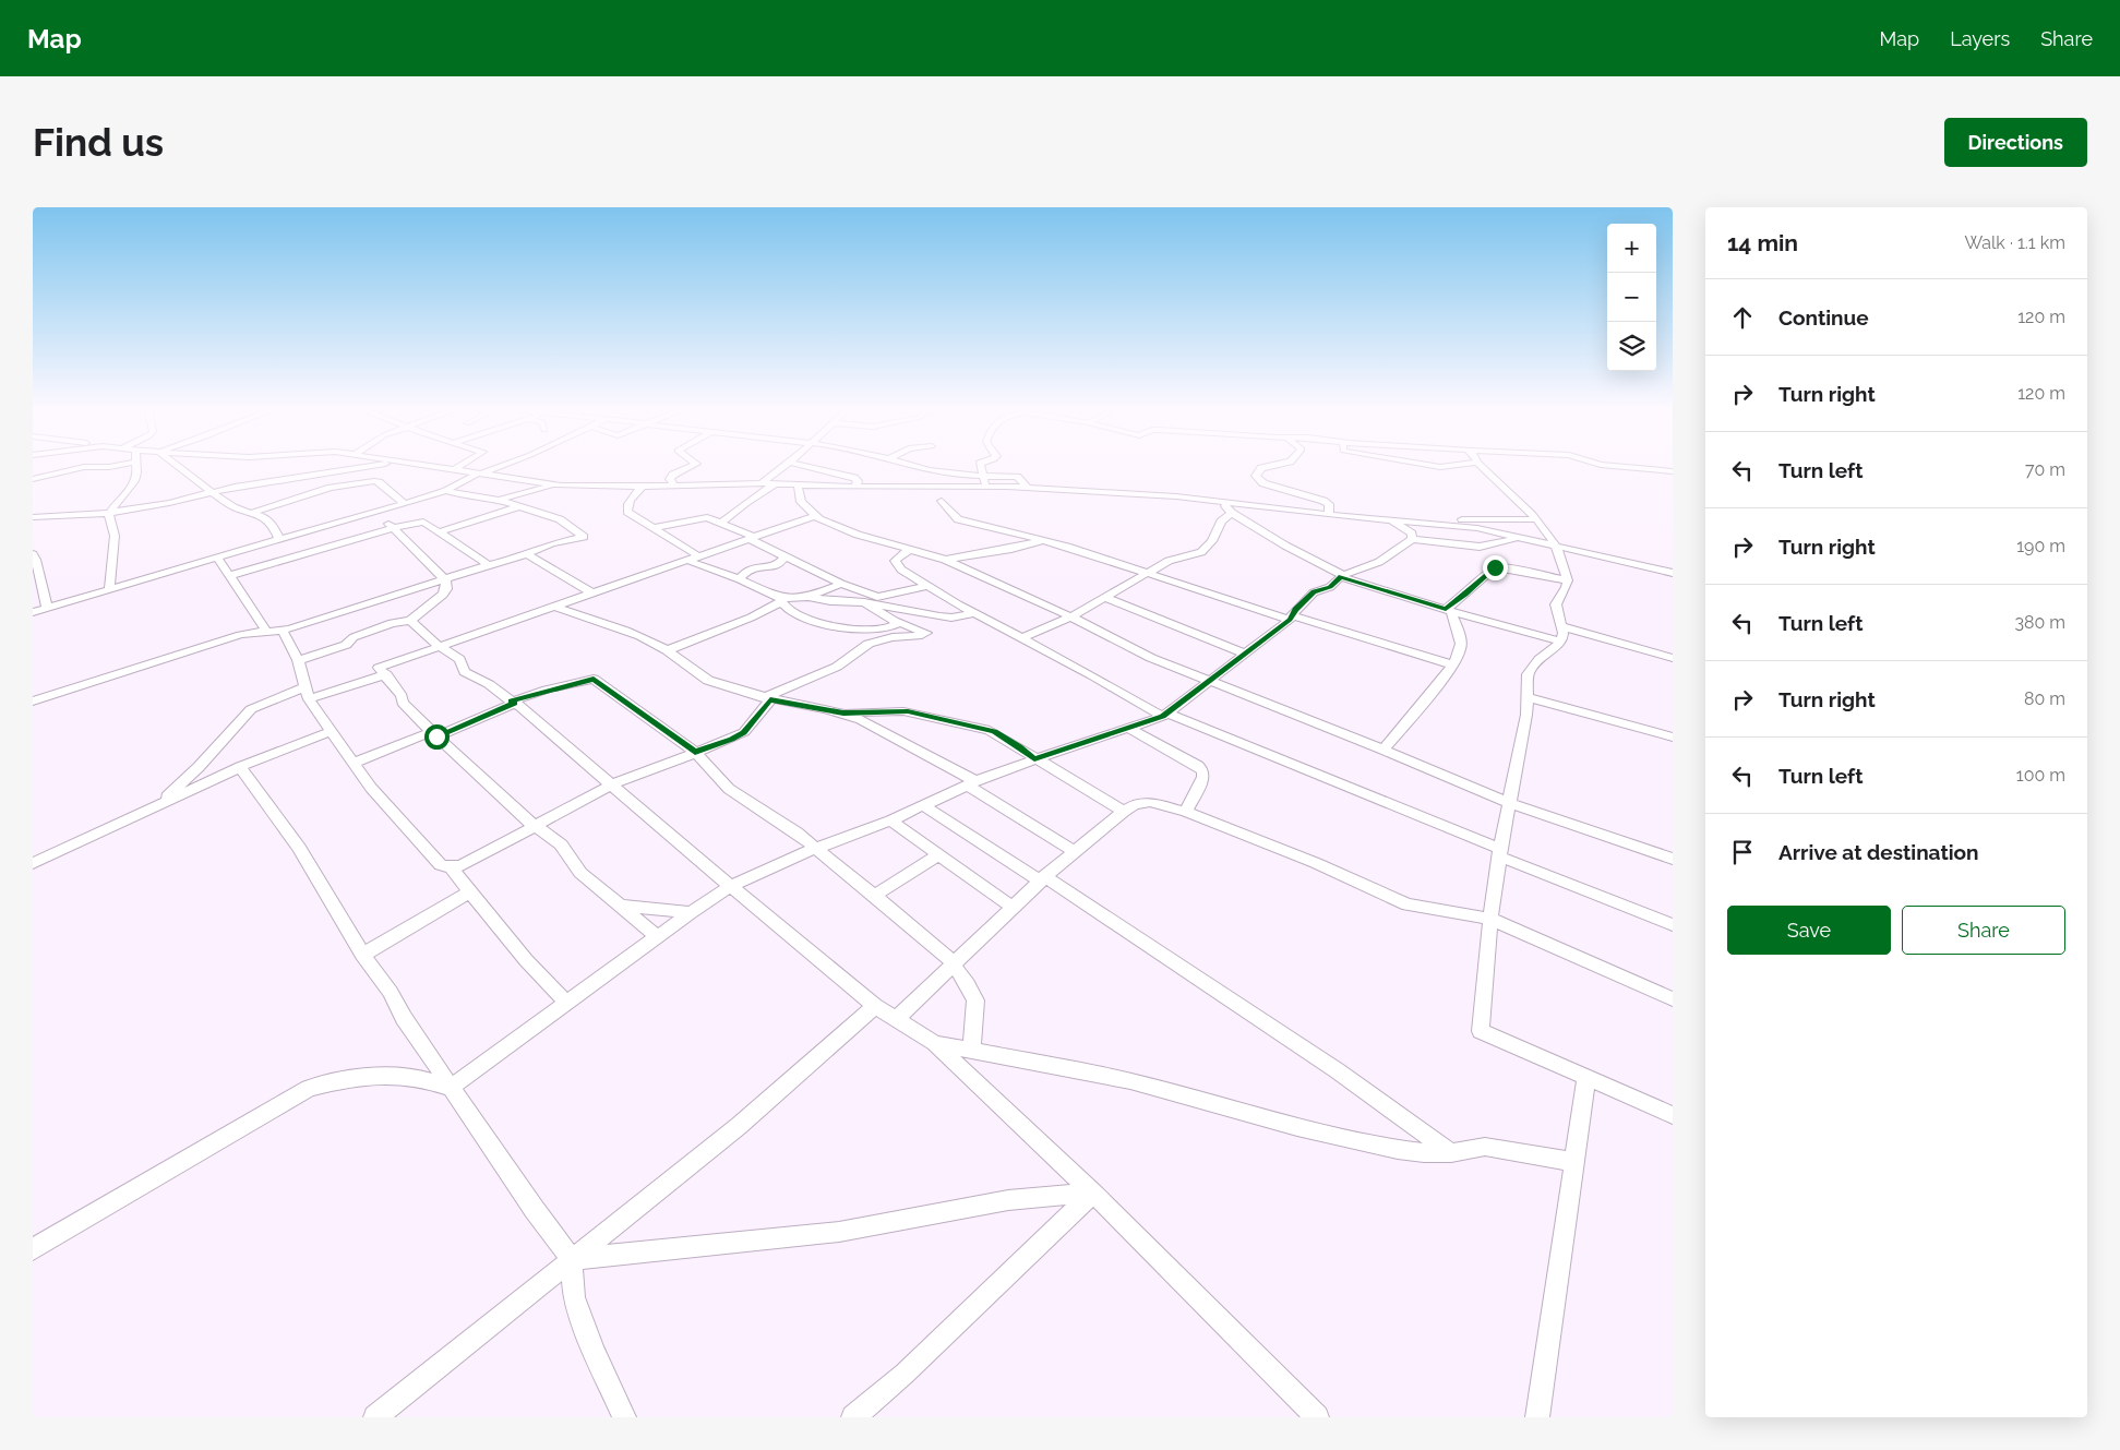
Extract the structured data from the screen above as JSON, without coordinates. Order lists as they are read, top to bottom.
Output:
{
  "page": {
    "header": "Map",
    "nav": ["Map", "Layers", "Share"],
    "buttons": [
      "Directions",
      ["Save", "Share"]
    ],
    "title": "Find us",
    "heading": ["14 min", "Walk · 1.1 km"],
    "map_buttons": ["+", "−"],
    "list": [
      ["Continue", "120 m"],
      ["Turn right", "120 m"],
      ["Turn left", "70 m"],
      ["Turn right", "190 m"],
      ["Turn left", "380 m"],
      ["Turn right", "80 m"],
      ["Turn left", "100 m"],
      "Arrive at destination"
    ]
  }
}
